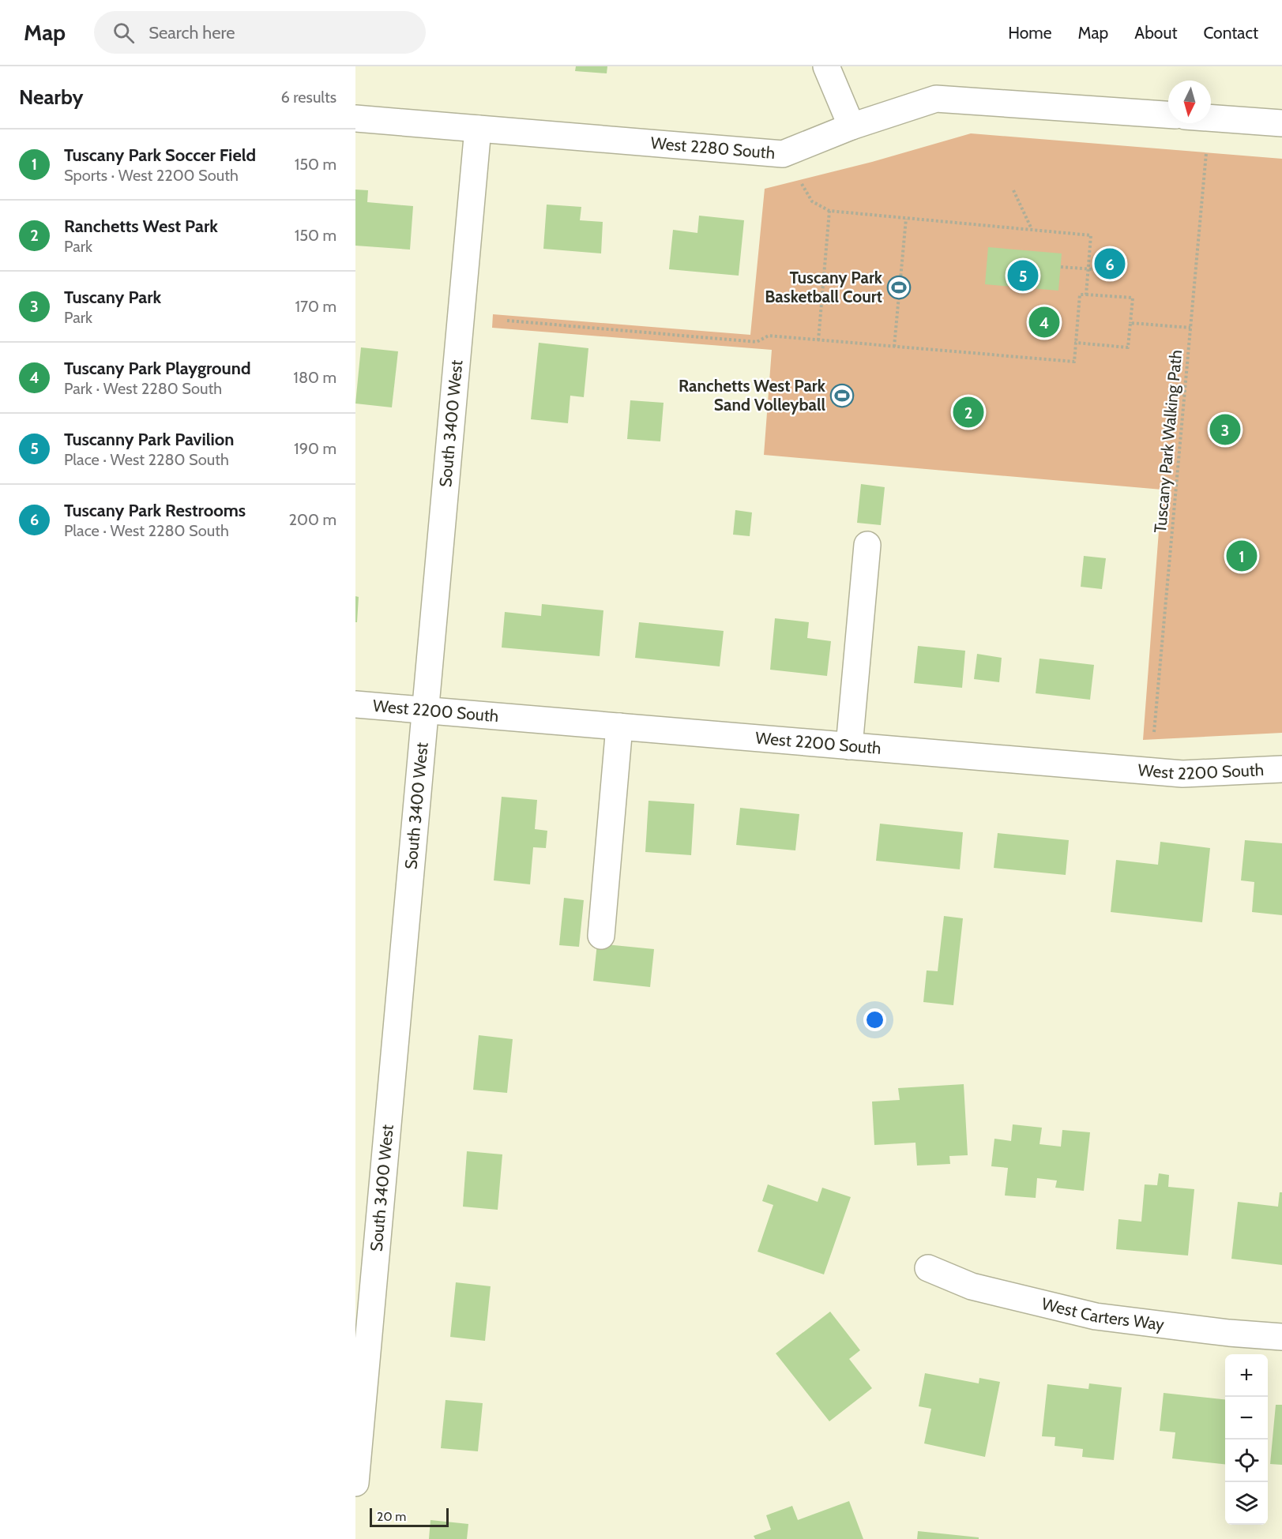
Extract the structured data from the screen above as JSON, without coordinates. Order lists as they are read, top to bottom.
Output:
{
  "streets": {
    "street": [
      "West 2280 South",
      "South 3400 West",
      "West 2200 South",
      "West Carters Way"
    ],
    "path": ["Tuscany Park Walking Path"]
  },
  "crossings": [
    ["West 2280 South", "South 3400 West"],
    ["South 3400 West", "West 2200 South"]
  ],
  "places": {
    "sports": ["Tuscany Park Basketball Court", "Ranchetts West Park Sand Volleyball"]
  },
  "scale_bar": "20 m",
  "north": "bottom",
  "page": {
    "header": "Map",
    "search": "Search here",
    "nav": [
      "Home",
      "Map",
      "About",
      "Contact"
    ],
    "heading": ["Nearby", "6 results"],
    "list": [
      {
        "mark": "1",
        "name": "Tuscany Park Soccer Field",
        "note": "Sports · West 2200 South",
        "value": "150 m"
      },
      {
        "mark": "2",
        "name": "Ranchetts West Park",
        "note": "Park",
        "value": "150 m"
      },
      {
        "mark": "3",
        "name": "Tuscany Park",
        "note": "Park",
        "value": "170 m"
      },
      {
        "mark": "4",
        "name": "Tuscany Park Playground",
        "note": "Park · West 2280 South",
        "value": "180 m"
      },
      {
        "mark": "5",
        "name": "Tuscanny Park Pavilion",
        "note": "Place · West 2280 South",
        "value": "190 m"
      },
      {
        "mark": "6",
        "name": "Tuscany Park Restrooms",
        "note": "Place · West 2280 South",
        "value": "200 m"
      }
    ],
    "pins": [
      "6",
      "5",
      "4",
      "2",
      "3",
      "1"
    ],
    "map_buttons": ["+", "−"],
    "scale": "20 m"
  }
}
